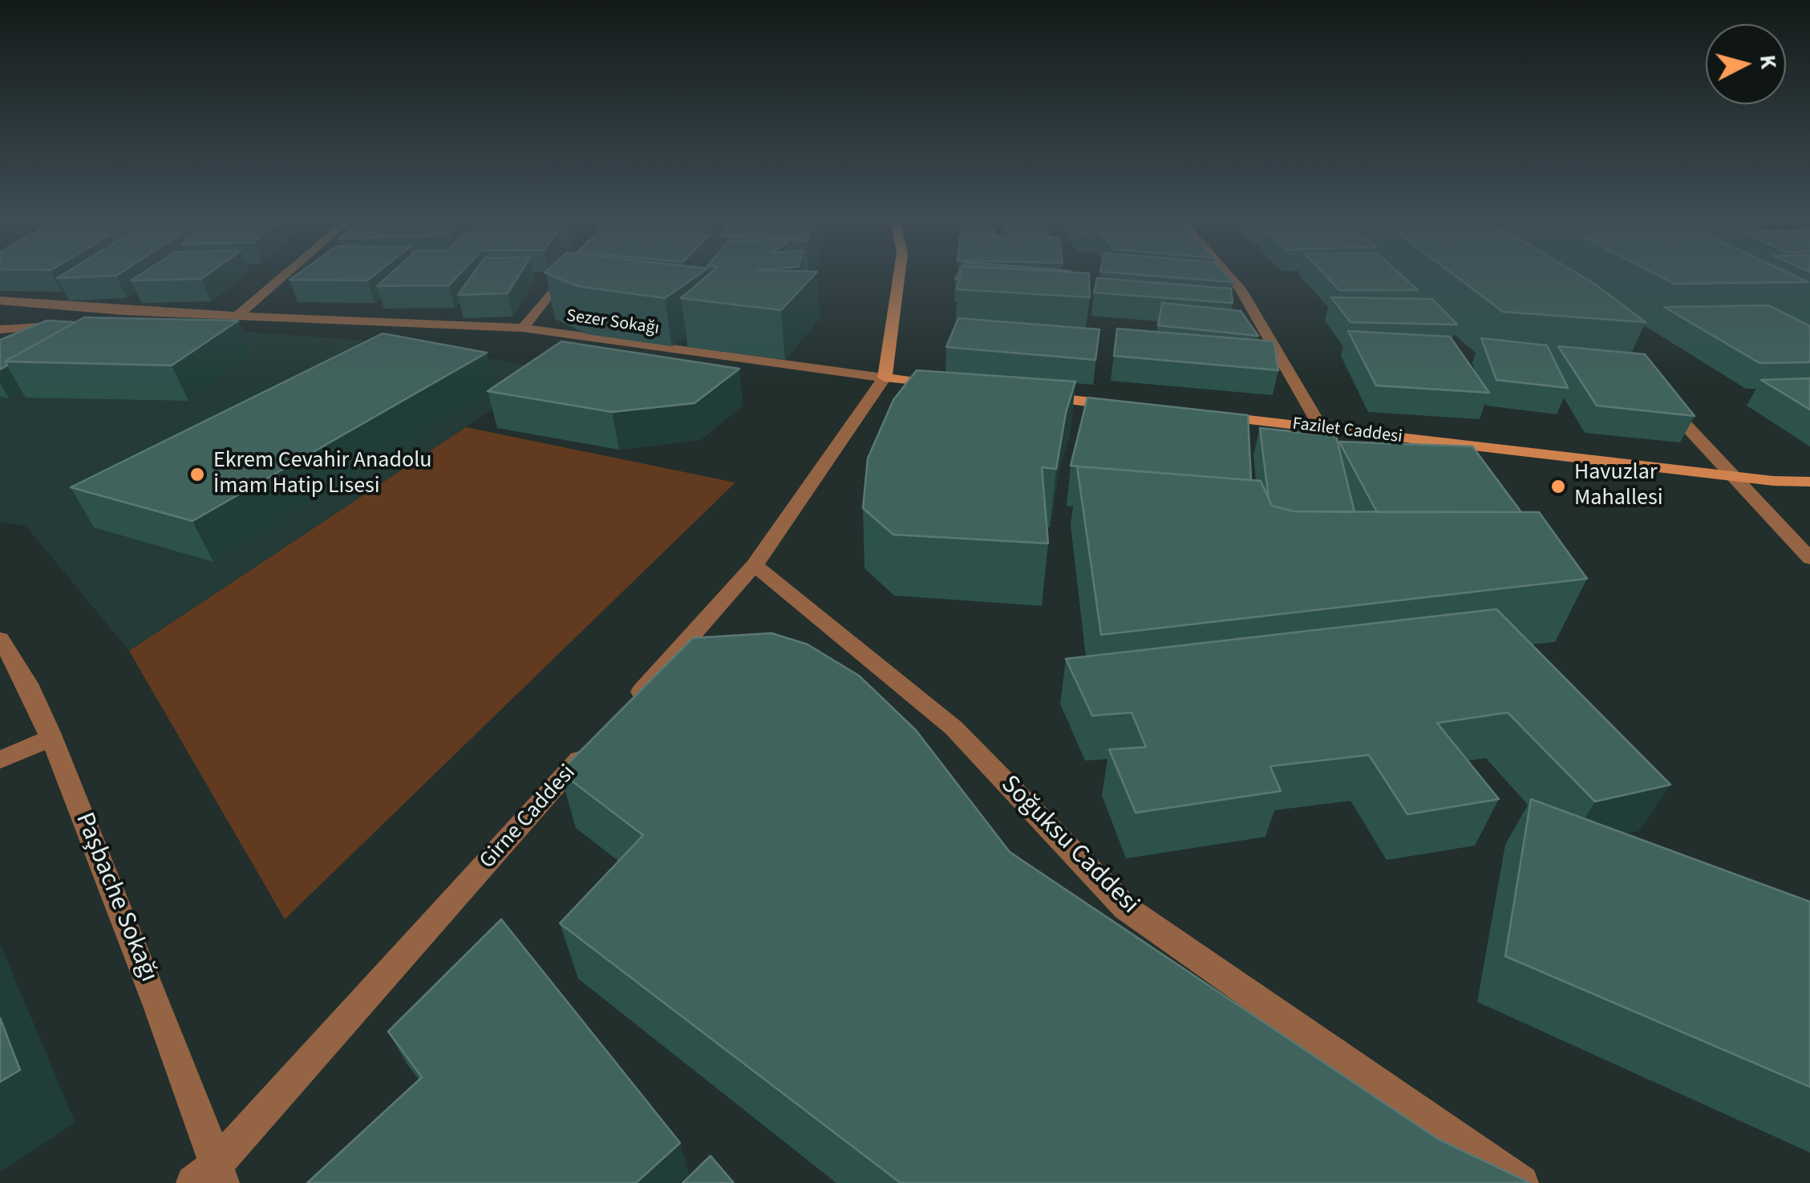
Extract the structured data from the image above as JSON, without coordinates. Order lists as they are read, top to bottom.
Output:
{
  "streets": {
    "street": [
      "Sezer Sokağı",
      "Fazilet Caddesi",
      "Girne Caddesi",
      "Soğuksu Caddesi",
      "Paşbache Sokağı"
    ]
  },
  "crossings": [
    ["Girne Caddesi", "Paşbache Sokağı"]
  ],
  "places": ["Ekrem Cevahir Anadolu İmam Hatip Lisesi", "Havuzlar Mahallesi"],
  "north": "right"
}
